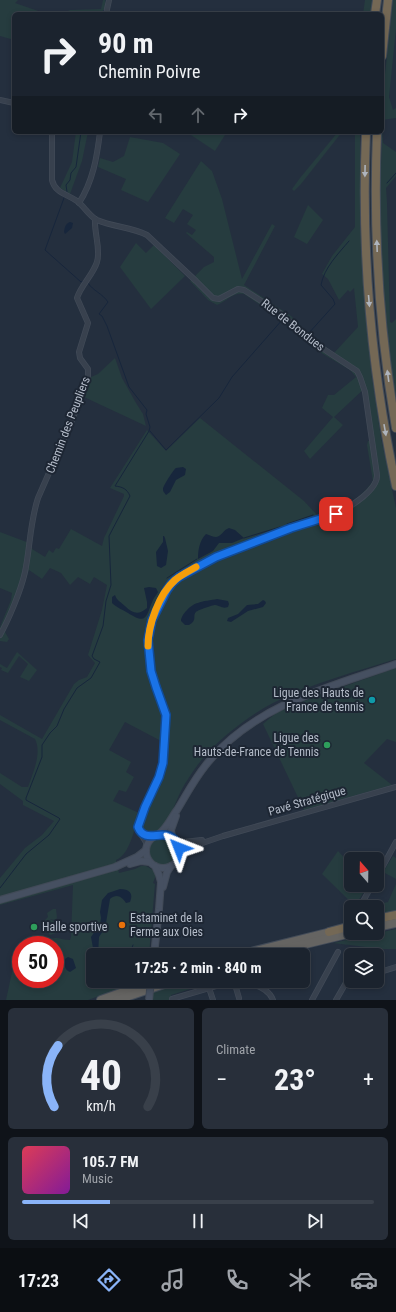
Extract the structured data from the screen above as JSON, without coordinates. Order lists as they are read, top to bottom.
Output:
{
  "streets": {
    "street": ["Rue de Bondues", "Chemin des Peupliers", "Pavé Stratégique"]
  },
  "crossings": [
    ["Rue de Bondues", "Chemin des Peupliers"]
  ],
  "places": [
    "Ligue des Hauts de France de tennis",
    "Ligue des Hauts-de-France de Tennis",
    "Estaminet de la Ferme aux Oies",
    "Halle sportive"
  ],
  "north": "top",
  "page": {
    "turn": ["90 m", "Chemin Poivre"],
    "limit": "50",
    "trip": "17:25 · 2 min · 840 m",
    "tile": "Climate",
    "heat": ["−", "23°", "+"],
    "song": ["105.7 FM", "Music"],
    "tabs": "17:23",
    "gauge": ["40", "km/h"]
  }
}
